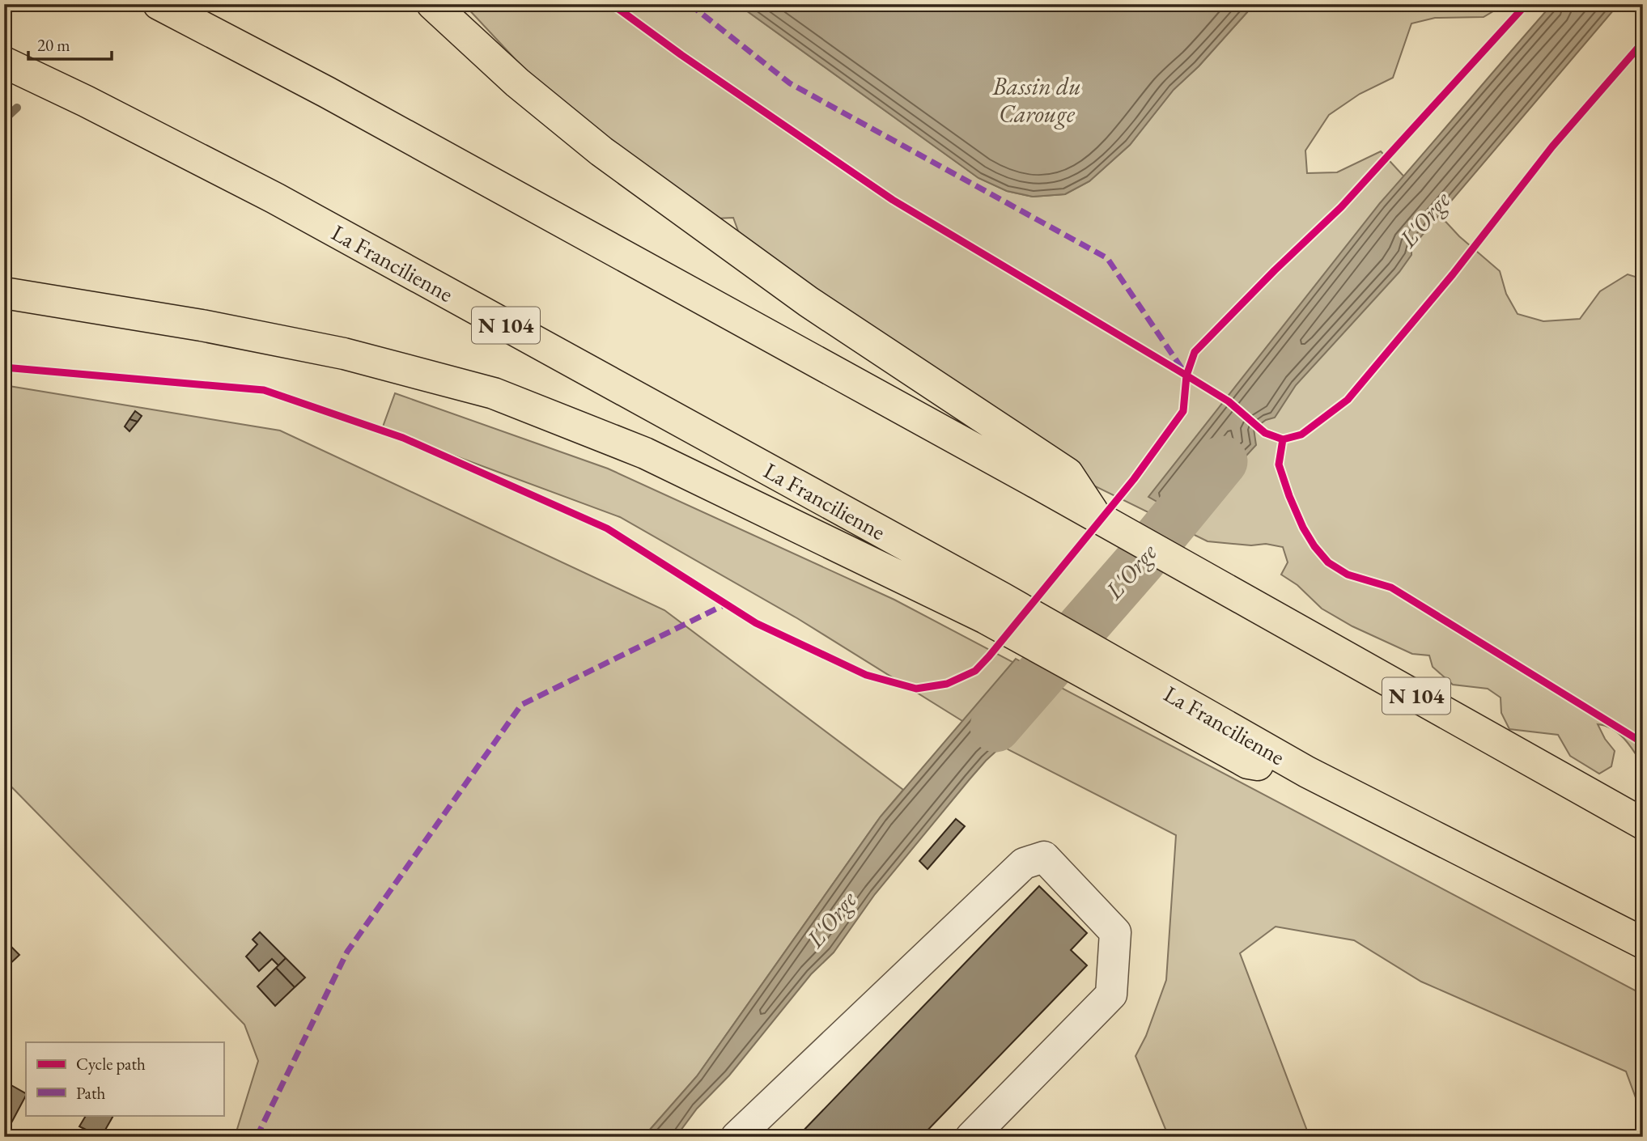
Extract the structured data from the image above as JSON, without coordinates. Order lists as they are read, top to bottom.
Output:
{
  "streets": {
    "highway": ["La Francilienne", "N 104"]
  },
  "water": ["Bassin du Carouge", "L'Orge"],
  "legend": ["Cycle path", "Path"],
  "scale_bar": "20 m"
}
